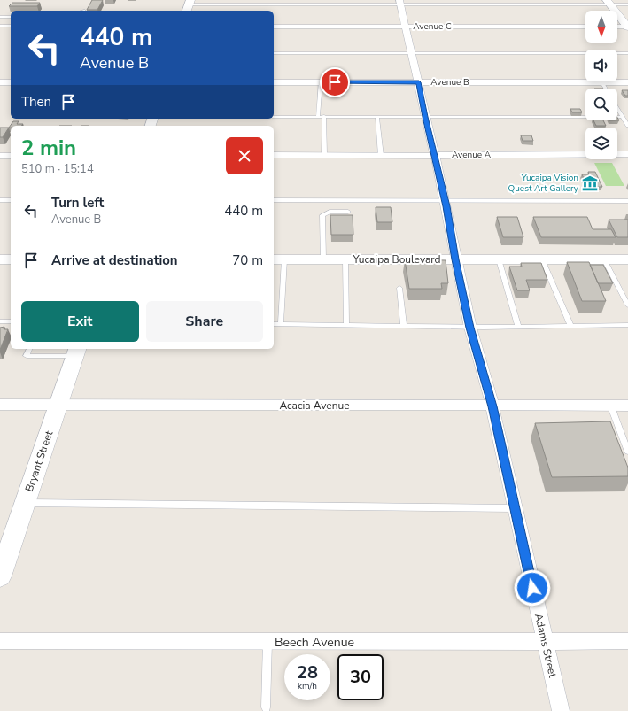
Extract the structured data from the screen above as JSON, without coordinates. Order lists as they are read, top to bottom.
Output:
{
  "streets": {
    "main road": ["Yucaipa Boulevard", "Bryant Street"],
    "street": [
      "Avenue C",
      "Avenue B",
      "Avenue A",
      "Acacia Avenue",
      "Beech Avenue",
      "Adams Street"
    ]
  },
  "crossings": [
    ["Avenue C", "Adams Street"],
    ["Avenue B", "Adams Street"],
    ["Avenue A", "Adams Street"],
    ["Yucaipa Boulevard", "Adams Street"],
    ["Acacia Avenue", "Bryant Street"],
    ["Acacia Avenue", "Adams Street"],
    ["Beech Avenue", "Adams Street"]
  ],
  "places": {
    "museum": ["Yucaipa Vision Quest Art Gallery"]
  },
  "north": "bottom",
  "page": {
    "turn": ["440 m", "Avenue B"],
    "then": "Then",
    "heading": ["2 min", "510 m · 15:14"],
    "list": [
      {
        "name": "Turn left",
        "note": "Avenue B",
        "value": "440 m"
      },
      {
        "name": "Arrive at destination",
        "value": "70 m"
      }
    ],
    "buttons": ["Exit", "Share"],
    "speed": "28 km/h",
    "limit": "30"
  }
}
